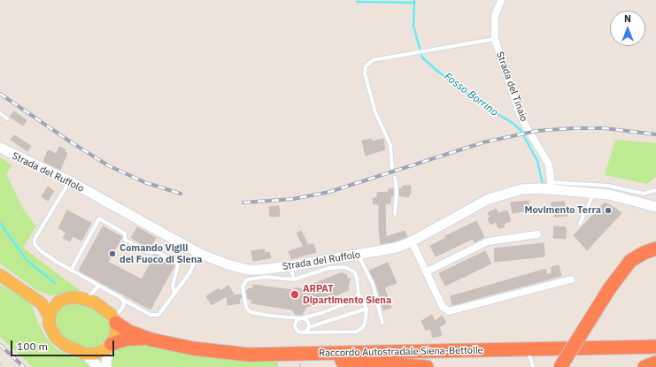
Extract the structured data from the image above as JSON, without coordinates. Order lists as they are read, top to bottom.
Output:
{
  "streets": {
    "highway": ["Raccordo Autostradale Siena-Bettolle"],
    "street": ["Strada del Tinaio", "Strada del Ruffolo"]
  },
  "crossings": [
    ["Strada del Tinaio", "Strada del Ruffolo"]
  ],
  "water": ["Fosso Borrino"],
  "places": ["Movimento Terra", "Comando Vigili del Fuoco di Siena", "ARPAT Dipartimento Siena"],
  "scale_bar": "100 m",
  "north": "top"
}
